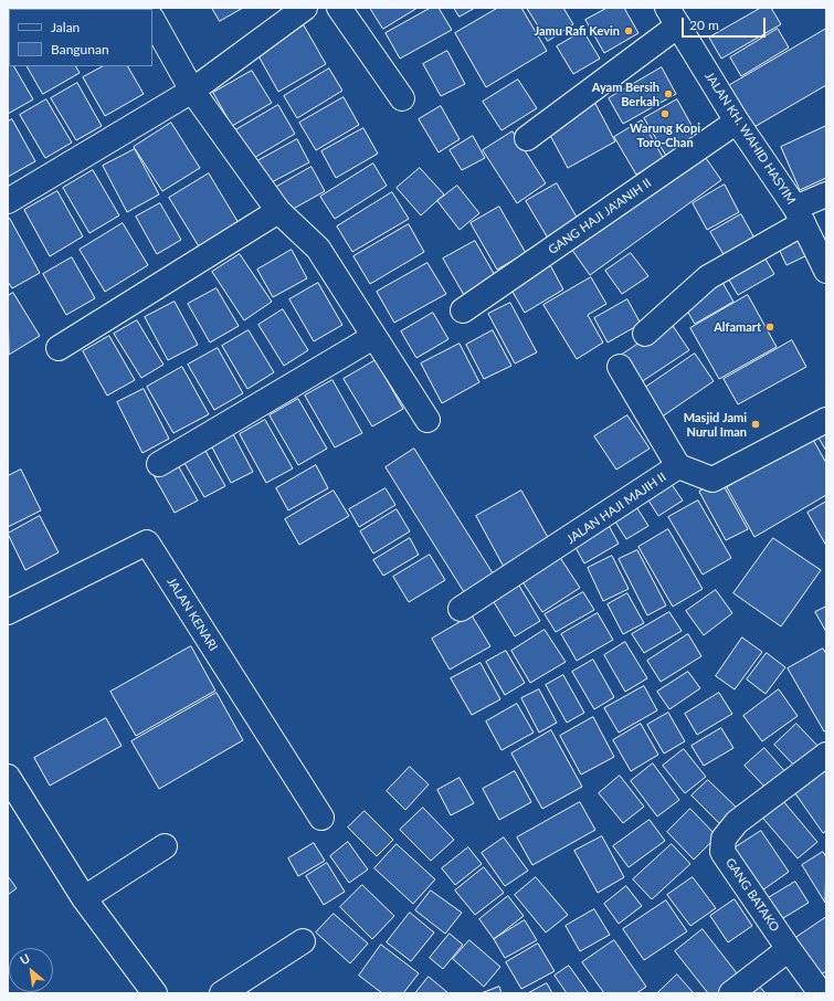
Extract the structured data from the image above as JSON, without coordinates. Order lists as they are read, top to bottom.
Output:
{
  "streets": {
    "street": [
      "JALAN KH. WAHID HASYIM",
      "GANG HAJI JA'ANIH II",
      "JALAN HAJI MAJIH II",
      "JALAN KENARI",
      "GANG BATAKO"
    ]
  },
  "crossings": [
    ["JALAN KH. WAHID HASYIM", "GANG HAJI JA'ANIH II"]
  ],
  "places": [
    "Jamu Rafi Kevin",
    "Ayam Bersih Berkah",
    "Warung Kopi Toro-Chan",
    "Alfamart",
    "Masjid Jami Nurul Iman"
  ],
  "legend": ["Jalan", "Bangunan"],
  "scale_bar": "20 m",
  "north": "top left"
}
